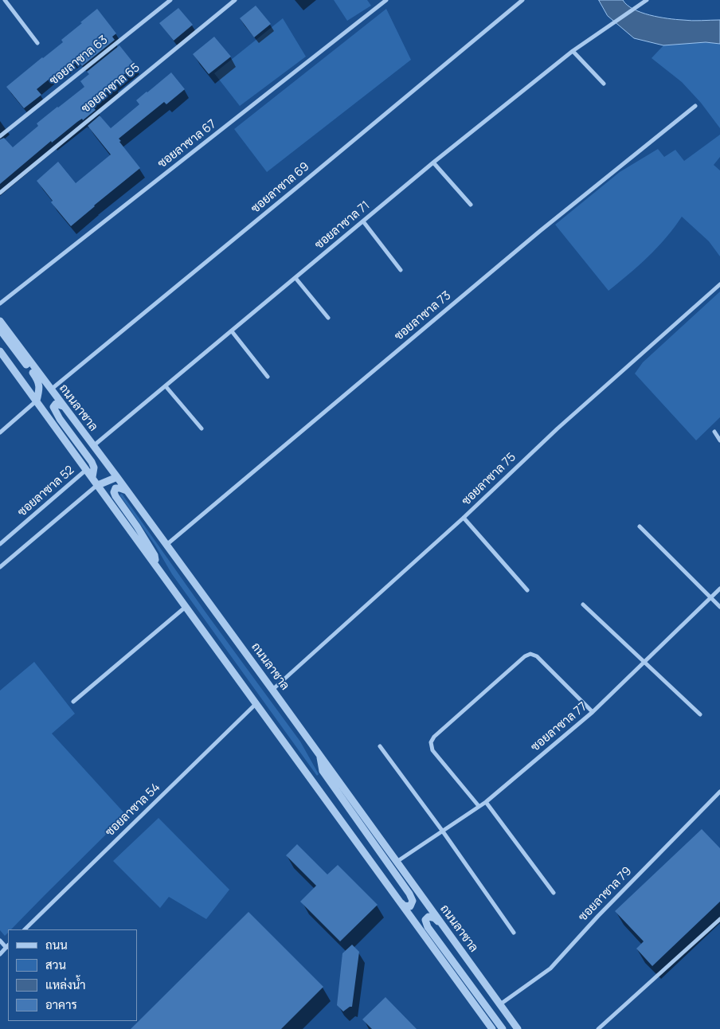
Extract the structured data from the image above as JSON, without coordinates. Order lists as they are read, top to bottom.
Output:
{
  "streets": {
    "street": [
      "ซอยลาซาล 63",
      "ซอยลาซาล 65",
      "ซอยลาซาล 67",
      "ซอยลาซาล 69",
      "ซอยลาซาล 71",
      "ซอยลาซาล 73",
      "ถนนลาซาล",
      "ซอยลาซาล 75",
      "ซอยลาซาล 52",
      "ซอยลาซาล 77",
      "ซอยลาซาล 54",
      "ซอยลาซาล 79"
    ]
  },
  "crossings": [
    ["ซอยลาซาล 69", "ถนนลาซาล"],
    ["ซอยลาซาล 71", "ถนนลาซาล"],
    ["ซอยลาซาล 73", "ถนนลาซาล"],
    ["ถนนลาซาล", "ซอยลาซาล 75"],
    ["ถนนลาซาล", "ซอยลาซาล 77"],
    ["ถนนลาซาล", "ซอยลาซาล 79"]
  ],
  "legend": [
    "ถนน",
    "สวน",
    "แหล่งน้ำ",
    "อาคาร"
  ]
}
